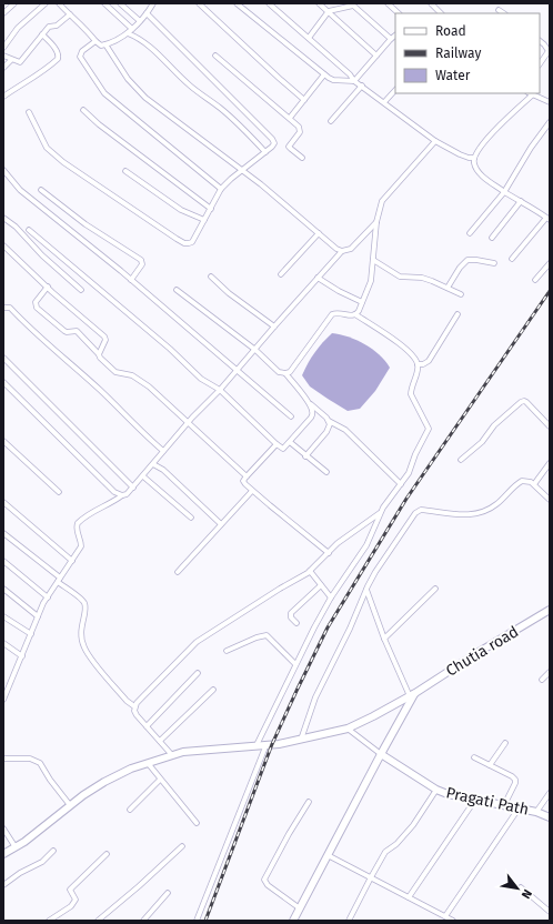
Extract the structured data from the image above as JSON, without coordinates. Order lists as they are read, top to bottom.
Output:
{
  "streets": {
    "street": ["Chutia road", "Pragati Path"]
  },
  "legend": ["Road", "Railway", "Water"],
  "north": "bottom right"
}
